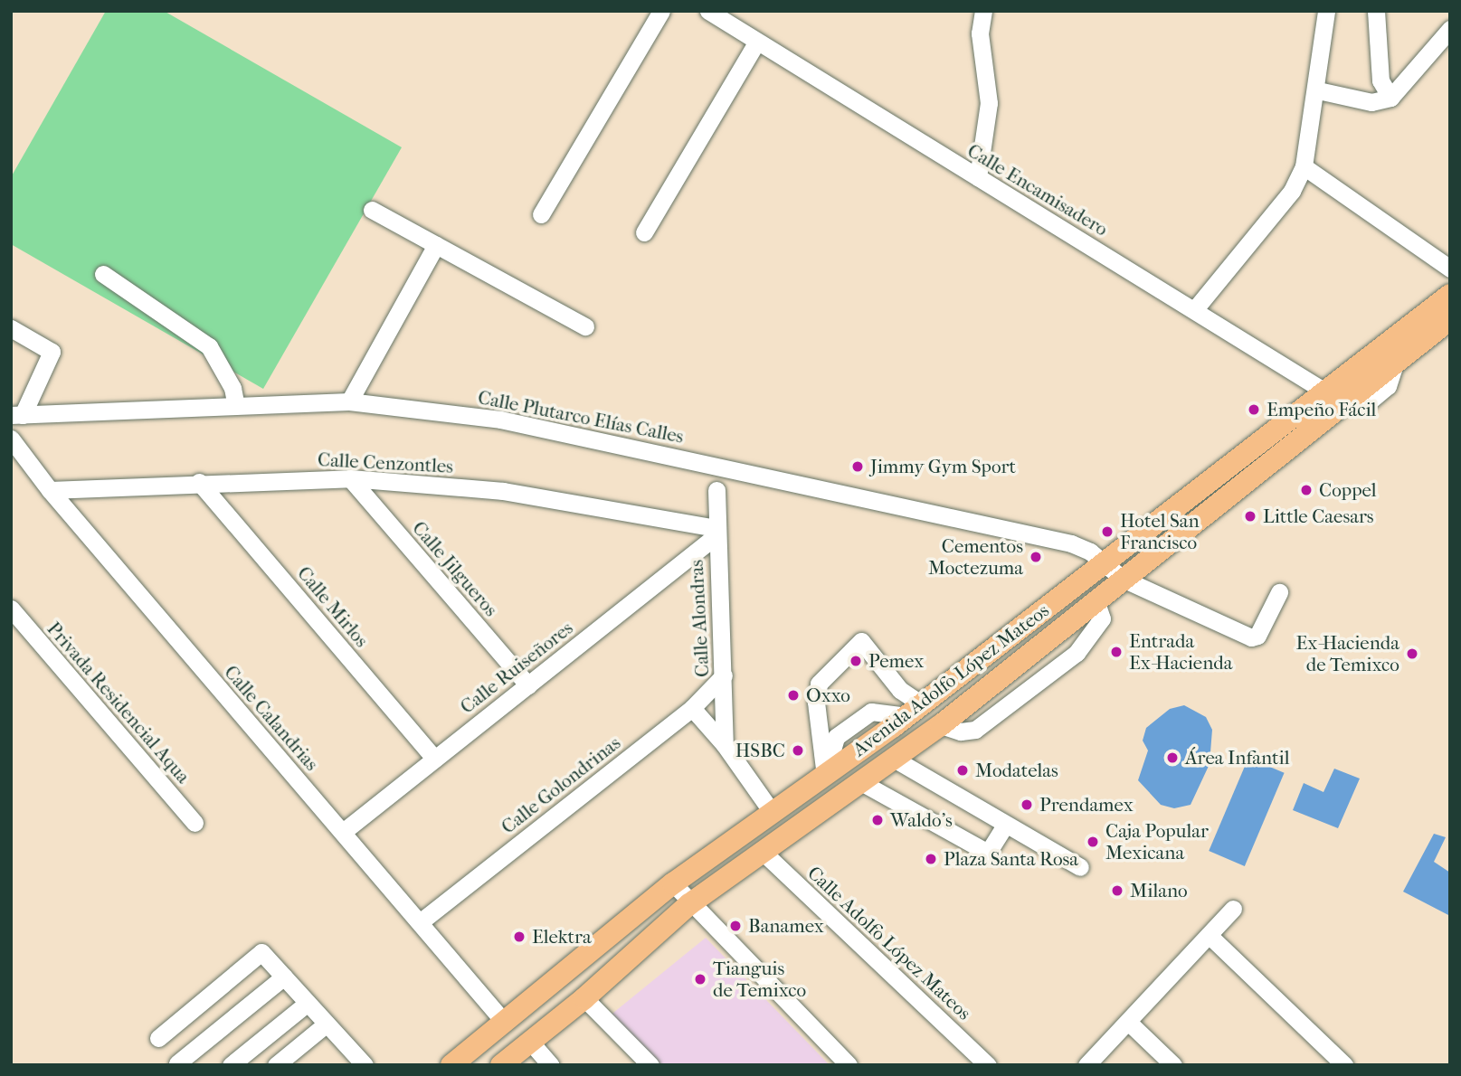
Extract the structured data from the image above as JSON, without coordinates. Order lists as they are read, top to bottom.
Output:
{
  "streets": {
    "main road": ["Avenida Adolfo López Mateos"],
    "street": [
      "Calle Encamisadero",
      "Calle Plutarco Elías Calles",
      "Calle Cenzontles",
      "Calle Jilgueros",
      "Calle Mirlos",
      "Calle Alondras",
      "Calle Ruiseñores",
      "Privada Residencial Aqua",
      "Calle Calandrias",
      "Calle Golondrinas",
      "Calle Adolfo López Mateos"
    ]
  },
  "crossings": [
    ["Calle Encamisadero", "Avenida Adolfo López Mateos"],
    ["Calle Plutarco Elías Calles", "Avenida Adolfo López Mateos"],
    ["Calle Cenzontles", "Calle Jilgueros"],
    ["Calle Cenzontles", "Calle Mirlos"],
    ["Calle Cenzontles", "Calle Alondras"],
    ["Calle Cenzontles", "Calle Ruiseñores"],
    ["Calle Cenzontles", "Calle Calandrias"],
    ["Calle Jilgueros", "Calle Ruiseñores"],
    ["Calle Mirlos", "Calle Ruiseñores"],
    ["Calle Alondras", "Calle Ruiseñores"],
    ["Calle Alondras", "Calle Golondrinas"],
    ["Calle Ruiseñores", "Calle Calandrias"],
    ["Avenida Adolfo López Mateos", "Calle Calandrias"],
    ["Avenida Adolfo López Mateos", "Calle Adolfo López Mateos"],
    ["Calle Calandrias", "Calle Golondrinas"]
  ],
  "places": [
    "Empeño Fácil",
    "Jimmy Gym Sport",
    "Coppel",
    "Little Caesars",
    "Hotel San Francisco",
    "Cementos Moctezuma",
    "Entrada Ex-Hacienda",
    "Ex-Hacienda de Temixco",
    "Pemex",
    "Oxxo",
    "HSBC",
    "Área Infantil",
    "Modatelas",
    "Prendamex",
    "Waldo's",
    "Caja Popular Mexicana",
    "Plaza Santa Rosa",
    "Milano",
    "Banamex",
    "Elektra",
    "Tianguis de Temixco"
  ]
}
